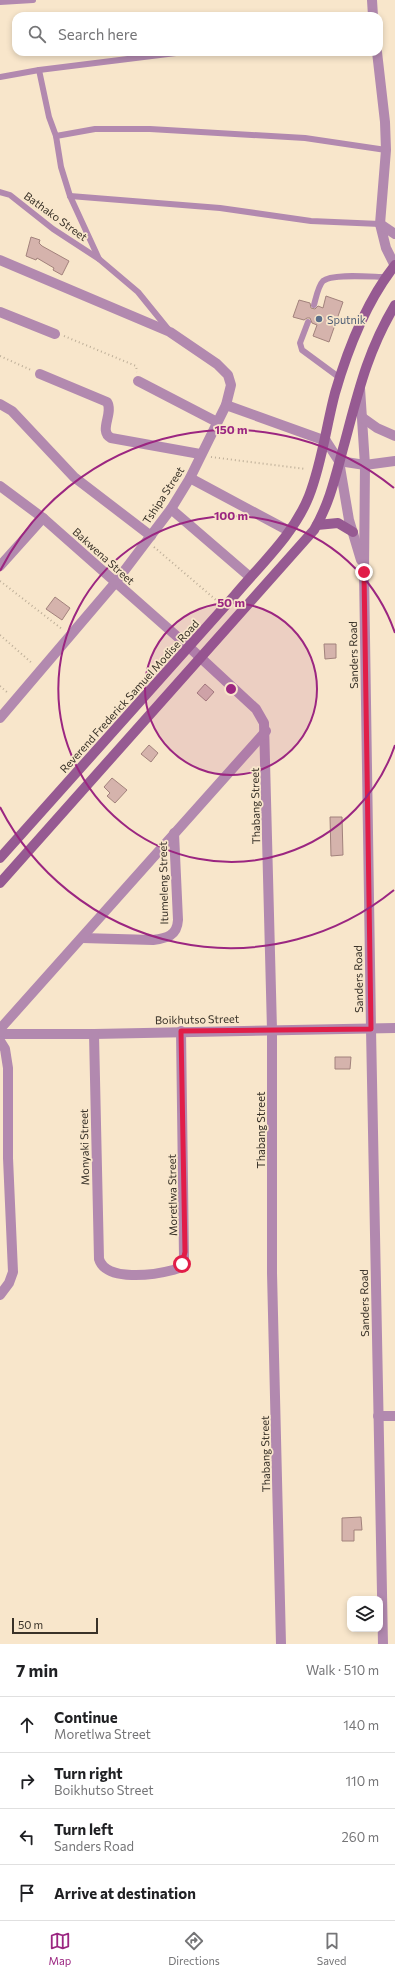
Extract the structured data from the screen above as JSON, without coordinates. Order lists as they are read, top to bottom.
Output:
{
  "streets": {
    "main road": ["Reverend Frederick Samuel Modise Road"],
    "street": [
      "Tshipa Street",
      "Bakwena Street",
      "Sanders Road",
      "Thabang Street",
      "Itumeleng Street",
      "Boikhutso Street",
      "Monyaki Street",
      "Moretlwa Street"
    ],
    "lane": ["Bathako Street"]
  },
  "crossings": [
    ["Bathako Street", "Tshipa Street"],
    ["Tshipa Street", "Bakwena Street"],
    ["Bakwena Street", "Reverend Frederick Samuel Modise Road"],
    ["Bakwena Street", "Thabang Street"],
    ["Sanders Road", "Boikhutso Street"],
    ["Reverend Frederick Samuel Modise Road", "Thabang Street"],
    ["Thabang Street", "Itumeleng Street"],
    ["Thabang Street", "Boikhutso Street"],
    ["Boikhutso Street", "Monyaki Street"],
    ["Boikhutso Street", "Moretlwa Street"],
    ["Monyaki Street", "Moretlwa Street"]
  ],
  "places": ["Sputnik"],
  "scale_bar": "50 m",
  "page": {
    "search": "Search here",
    "scale": "50 m",
    "heading": ["7 min", "Walk · 510 m"],
    "list": [
      ["Continue", "Moretlwa Street", "140 m"],
      ["Turn right", "Boikhutso Street", "110 m"],
      ["Turn left", "Sanders Road", "260 m"],
      "Arrive at destination"
    ],
    "nav": ["Map", "Directions", "Saved"]
  },
  "rings": ["150 m", "100 m", "50 m"]
}
